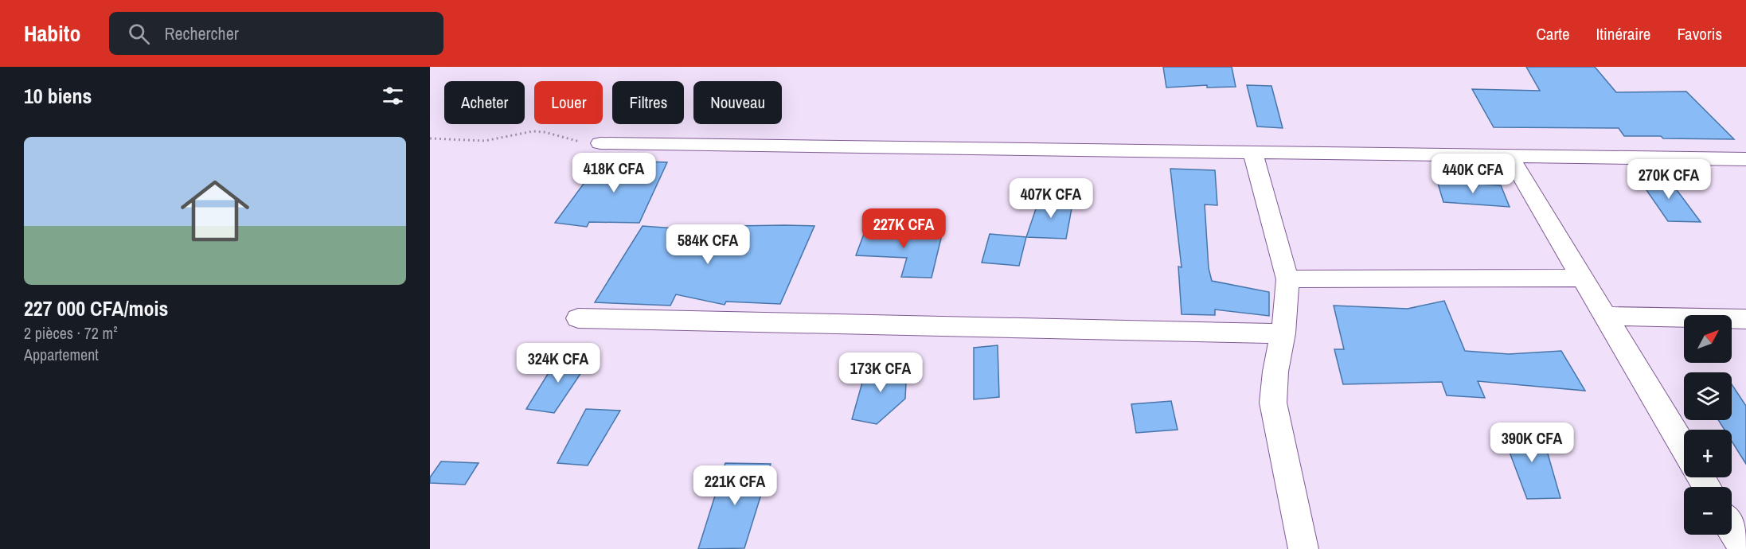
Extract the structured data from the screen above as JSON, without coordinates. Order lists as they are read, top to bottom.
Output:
{
  "north": "top right",
  "page": {
    "header": "Habito",
    "search": "Rechercher",
    "nav": ["Carte", "Itinéraire", "Favoris"],
    "heading": "10 biens",
    "chip": [
      "Acheter",
      "Louer",
      "Filtres",
      "Nouveau"
    ],
    "list": [
      {
        "name": "227 000 CFA/mois",
        "note": "2 pièces · 72 m² · Appartement"
      }
    ],
    "price": [
      "418K CFA",
      "440K CFA",
      "270K CFA",
      "407K CFA",
      "227K CFA",
      "584K CFA",
      "324K CFA",
      "173K CFA",
      "390K CFA",
      "221K CFA"
    ],
    "map_buttons": ["+", "−"]
  }
}
